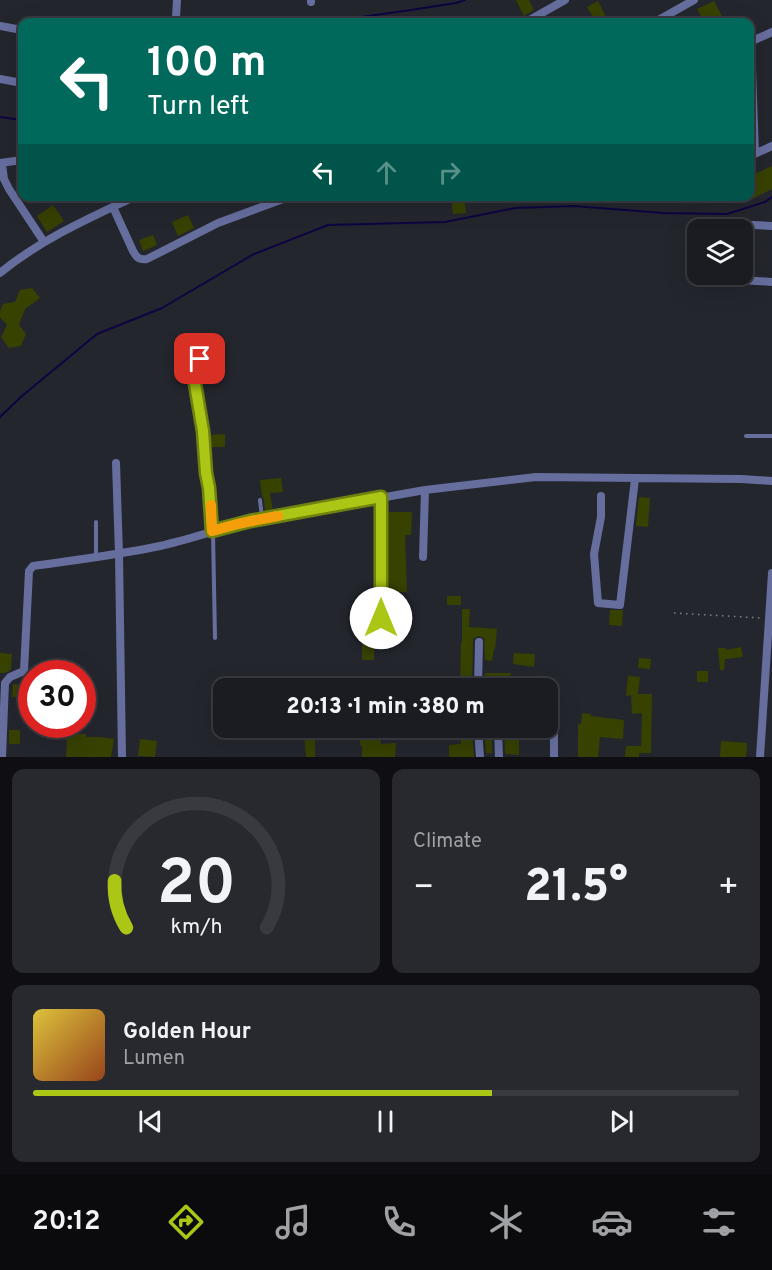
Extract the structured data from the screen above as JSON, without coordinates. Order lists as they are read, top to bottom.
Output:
{
  "page": {
    "turn": ["100 m", "Turn left"],
    "limit": "30",
    "trip": "20:13 · 1 min · 380 m",
    "tile": "Climate",
    "heat": ["−", "21.5°", "+"],
    "song": ["Golden Hour", "Lumen"],
    "tabs": "20:12",
    "gauge": ["20", "km/h"]
  }
}
